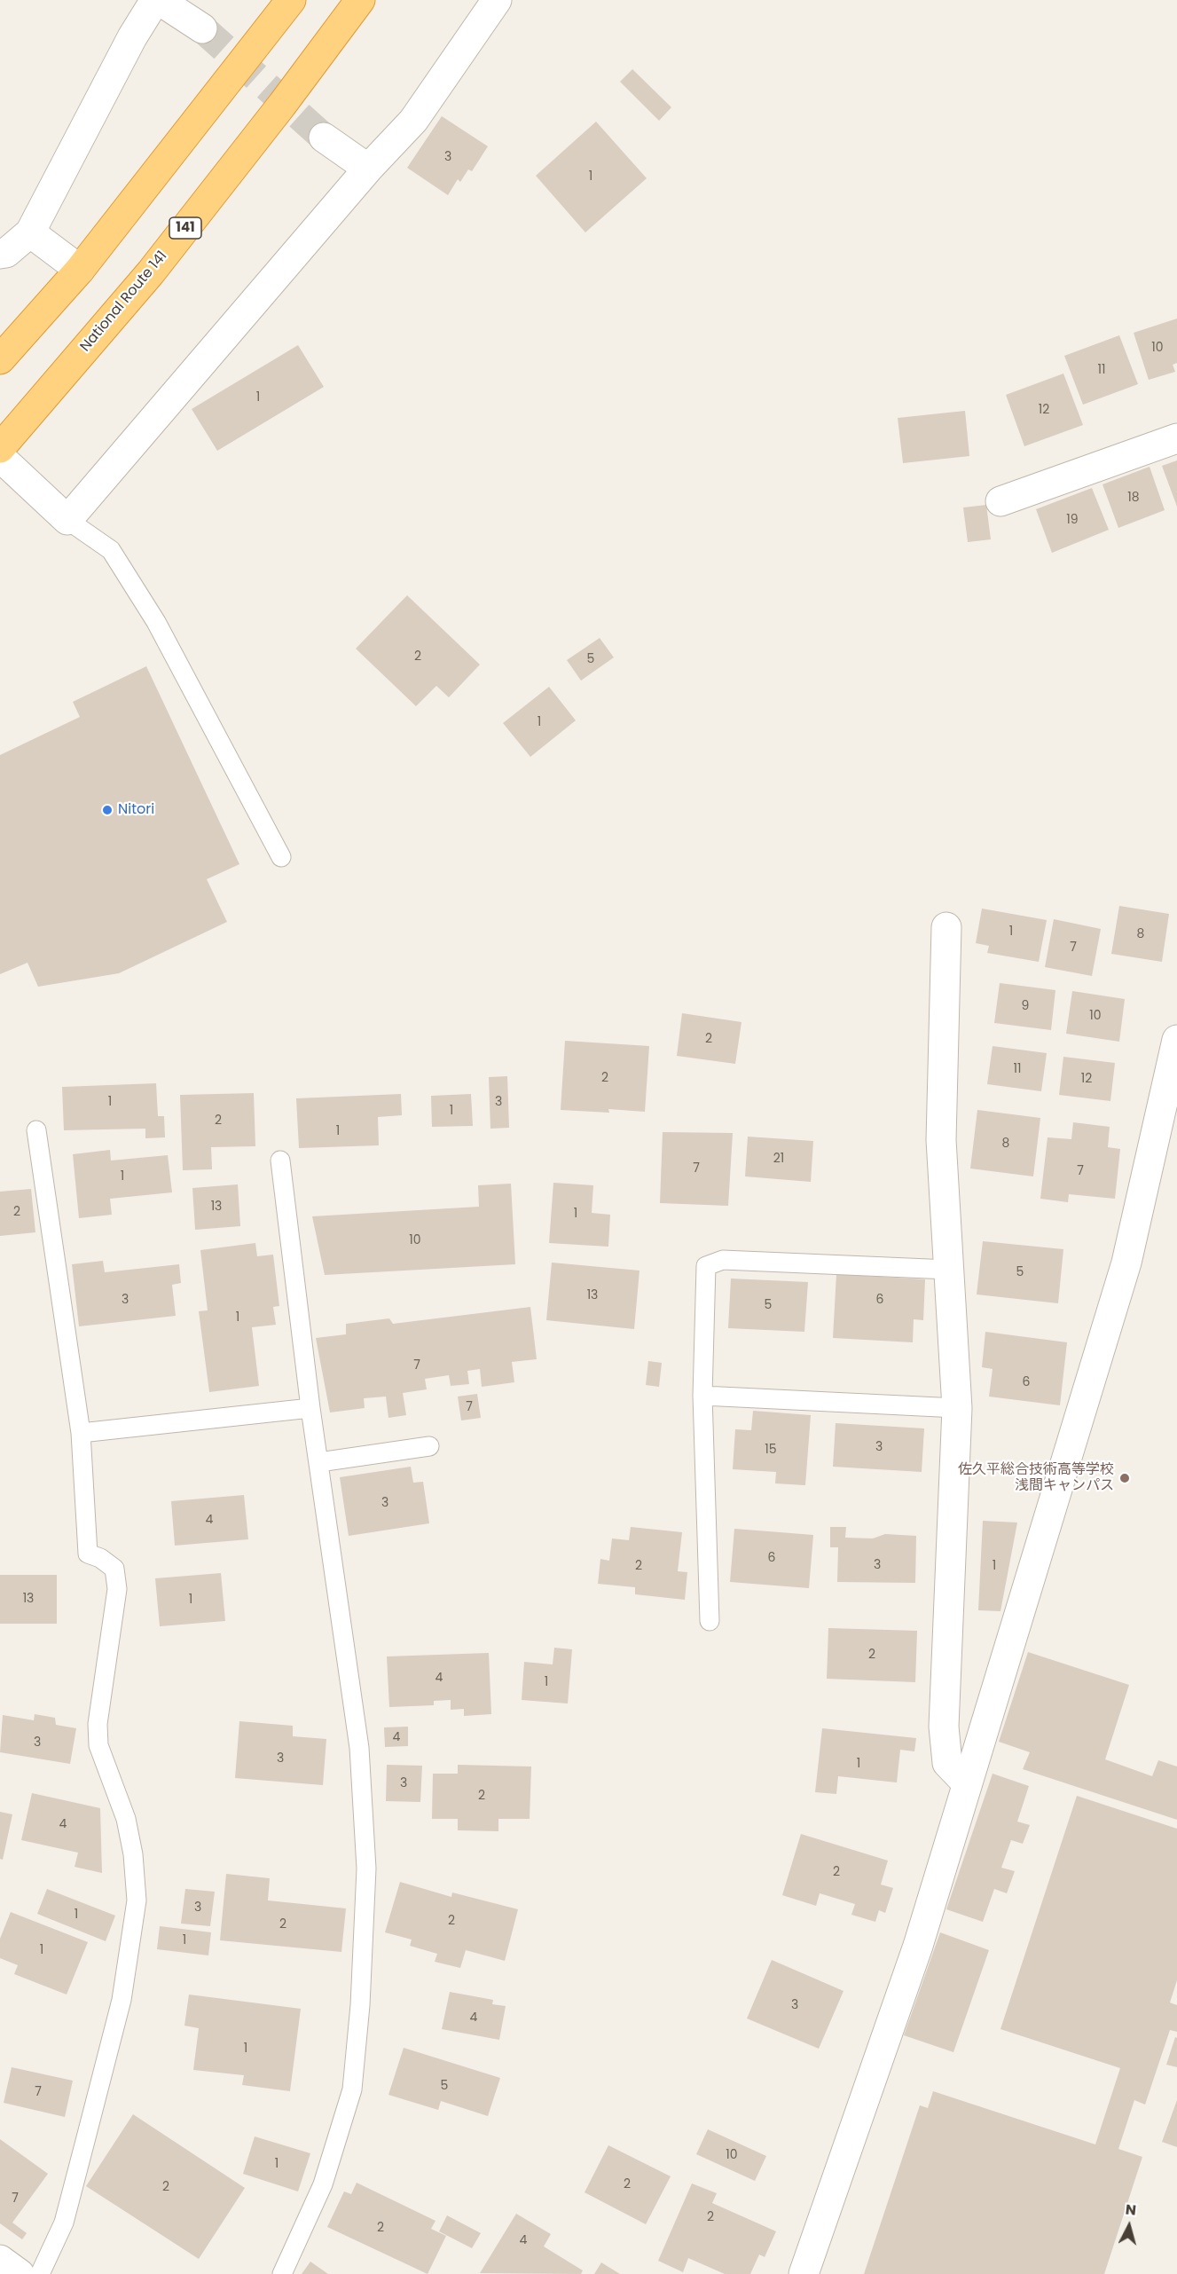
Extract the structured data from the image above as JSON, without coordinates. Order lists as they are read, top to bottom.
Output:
{
  "streets": {
    "highway": ["141", "National Route 141"]
  },
  "places": ["Nitori", "佐久平総合技術高等学校 浅間キャンパス"],
  "house_numbers": [
    "3",
    "1",
    "10",
    "11",
    "1",
    "12",
    "18",
    "19",
    "2",
    "5",
    "1",
    "1",
    "8",
    "7",
    "9",
    "10",
    "2",
    "11",
    "2",
    "12",
    "1",
    "3",
    "1",
    "2",
    "1",
    "8",
    "21",
    "7",
    "7",
    "1",
    "13",
    "2",
    "1",
    "10",
    "5",
    "13",
    "3",
    "6",
    "5",
    "1",
    "7",
    "6",
    "7",
    "3",
    "15",
    "3",
    "4",
    "6",
    "3",
    "2",
    "1",
    "13",
    "1",
    "2",
    "4",
    "1",
    "4",
    "3",
    "3",
    "1",
    "3",
    "2",
    "4",
    "2",
    "3",
    "1",
    "2",
    "2",
    "1",
    "1",
    "3",
    "4",
    "1",
    "5",
    "7",
    "10",
    "1",
    "2",
    "2",
    "7",
    "2",
    "2",
    "4"
  ],
  "north": "top"
}
